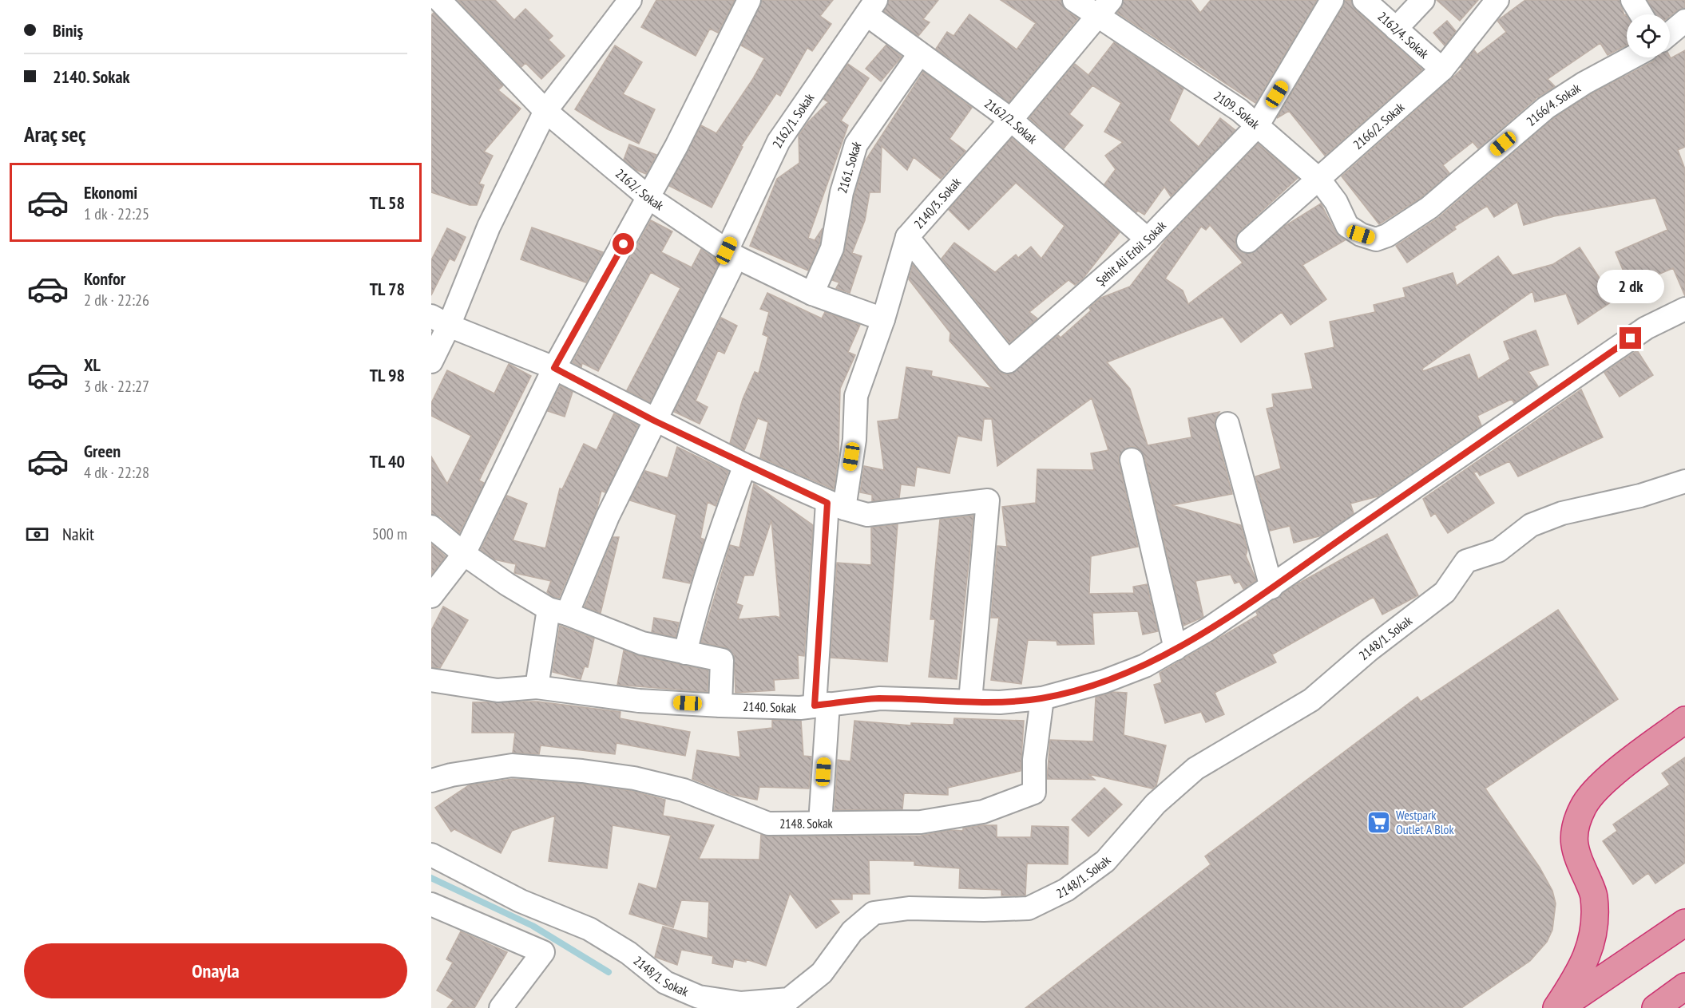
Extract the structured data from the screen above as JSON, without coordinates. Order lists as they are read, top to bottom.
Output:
{
  "streets": {
    "street": [
      "2162/4. Sokak",
      "2166/4. Sokak",
      "2109. Sokak",
      "2162/1. Sokak",
      "2162/2. Sokak",
      "2166/2. Sokak",
      "2161. Sokak",
      "2162/. Sokak",
      "2140/3. Sokak",
      "Şehit Ali Erbil Sokak",
      "2148/1. Sokak",
      "2140. Sokak",
      "2148. Sokak"
    ]
  },
  "crossings": [
    ["2162/4. Sokak", "2166/2. Sokak"],
    ["2166/4. Sokak", "2109. Sokak"],
    ["2109. Sokak", "2166/2. Sokak"],
    ["2109. Sokak", "2140/3. Sokak"],
    ["2109. Sokak", "Şehit Ali Erbil Sokak"],
    ["2162/1. Sokak", "2162/2. Sokak"],
    ["2162/1. Sokak", "2162/. Sokak"],
    ["2162/1. Sokak", "2140. Sokak"],
    ["2162/2. Sokak", "2161. Sokak"],
    ["2162/2. Sokak", "2140/3. Sokak"],
    ["2162/2. Sokak", "Şehit Ali Erbil Sokak"],
    ["2161. Sokak", "2162/. Sokak"],
    ["2162/. Sokak", "2140/3. Sokak"],
    ["2140/3. Sokak", "Şehit Ali Erbil Sokak"],
    ["2140/3. Sokak", "2140. Sokak"],
    ["2140/3. Sokak", "2148. Sokak"],
    ["2140. Sokak", "2148. Sokak"]
  ],
  "places": {
    "supermarket": ["Westpark Outlet A Blok"]
  },
  "page": {
    "banner": ["Biniş", "2140. Sokak"],
    "heading": "Araç seç",
    "list": [
      {
        "name": "Ekonomi",
        "note": "1 dk · 22:25",
        "value": "TL 58"
      },
      {
        "name": "Konfor",
        "note": "2 dk · 22:26",
        "value": "TL 78"
      },
      {
        "name": "XL",
        "note": "3 dk · 22:27",
        "value": "TL 98"
      },
      {
        "name": "Green",
        "note": "4 dk · 22:28",
        "value": "TL 40"
      }
    ],
    "bubble": "2 dk",
    "pay": ["Nakit", "500 m"],
    "buttons": "Onayla"
  }
}
